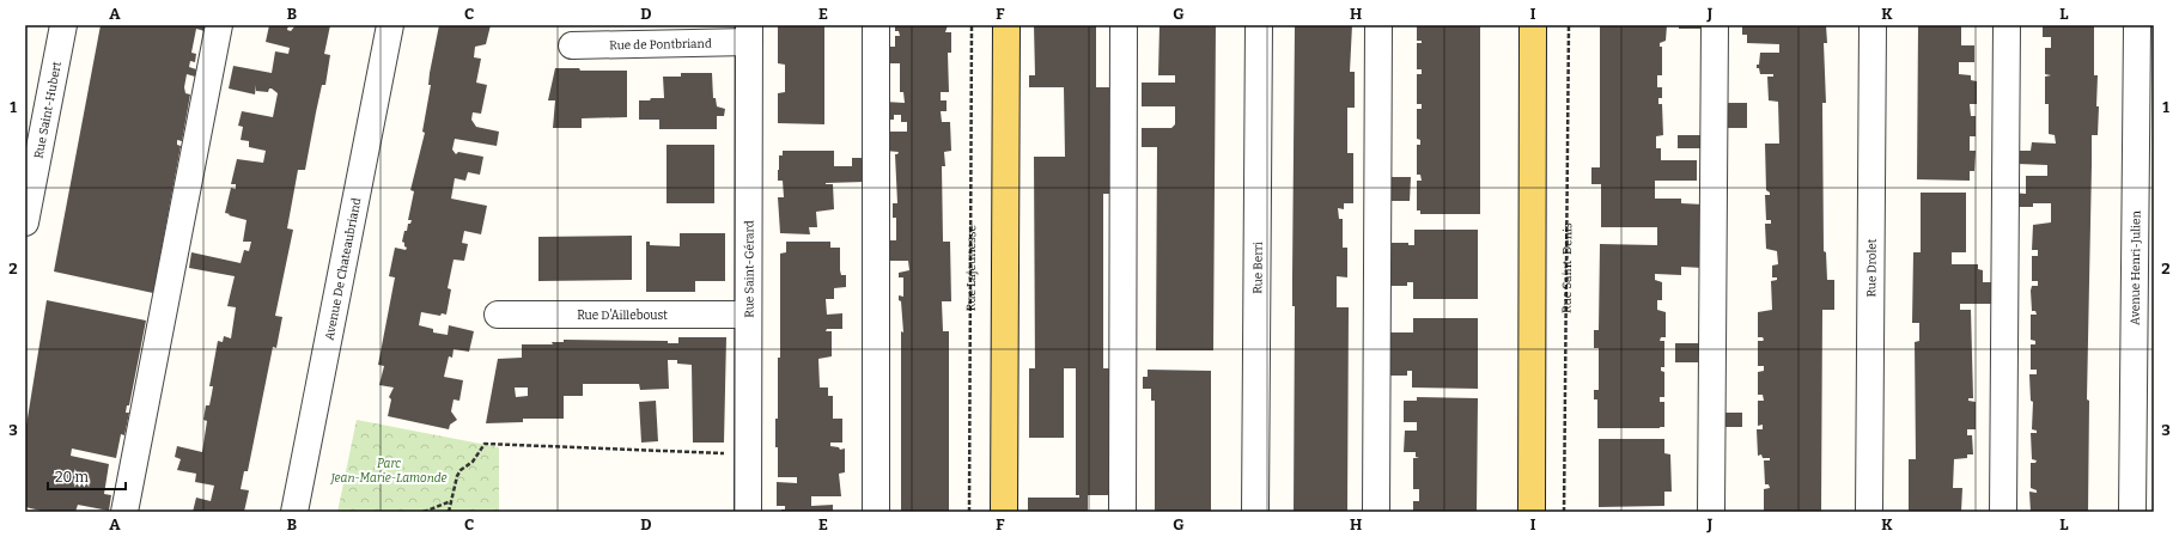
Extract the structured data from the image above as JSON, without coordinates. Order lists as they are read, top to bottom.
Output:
{
  "streets": {
    "street": [
      "Rue de Pontbriand",
      "Rue Saint-Hubert",
      "Avenue De Chateaubriand",
      "Rue Saint-Gérard",
      "Rue Berri",
      "Rue Drolet",
      "Avenue Henri-Julien",
      "Rue D'Ailleboust"
    ],
    "path": ["Rue Lajeunesse", "Rue Saint-Denis"]
  },
  "crossings": [
    ["Rue de Pontbriand", "Rue Saint-Gérard"],
    ["Rue Saint-Gérard", "Rue D'Ailleboust"]
  ],
  "parks": ["Parc Jean-Marie-Lamonde"],
  "scale_bar": "20 m",
  "grid": {
    "columns": [
      "A",
      "B",
      "C",
      "D",
      "E",
      "F",
      "G",
      "H",
      "I",
      "J",
      "K",
      "L"
    ],
    "rows": ["1", "2", "3"]
  }
}
